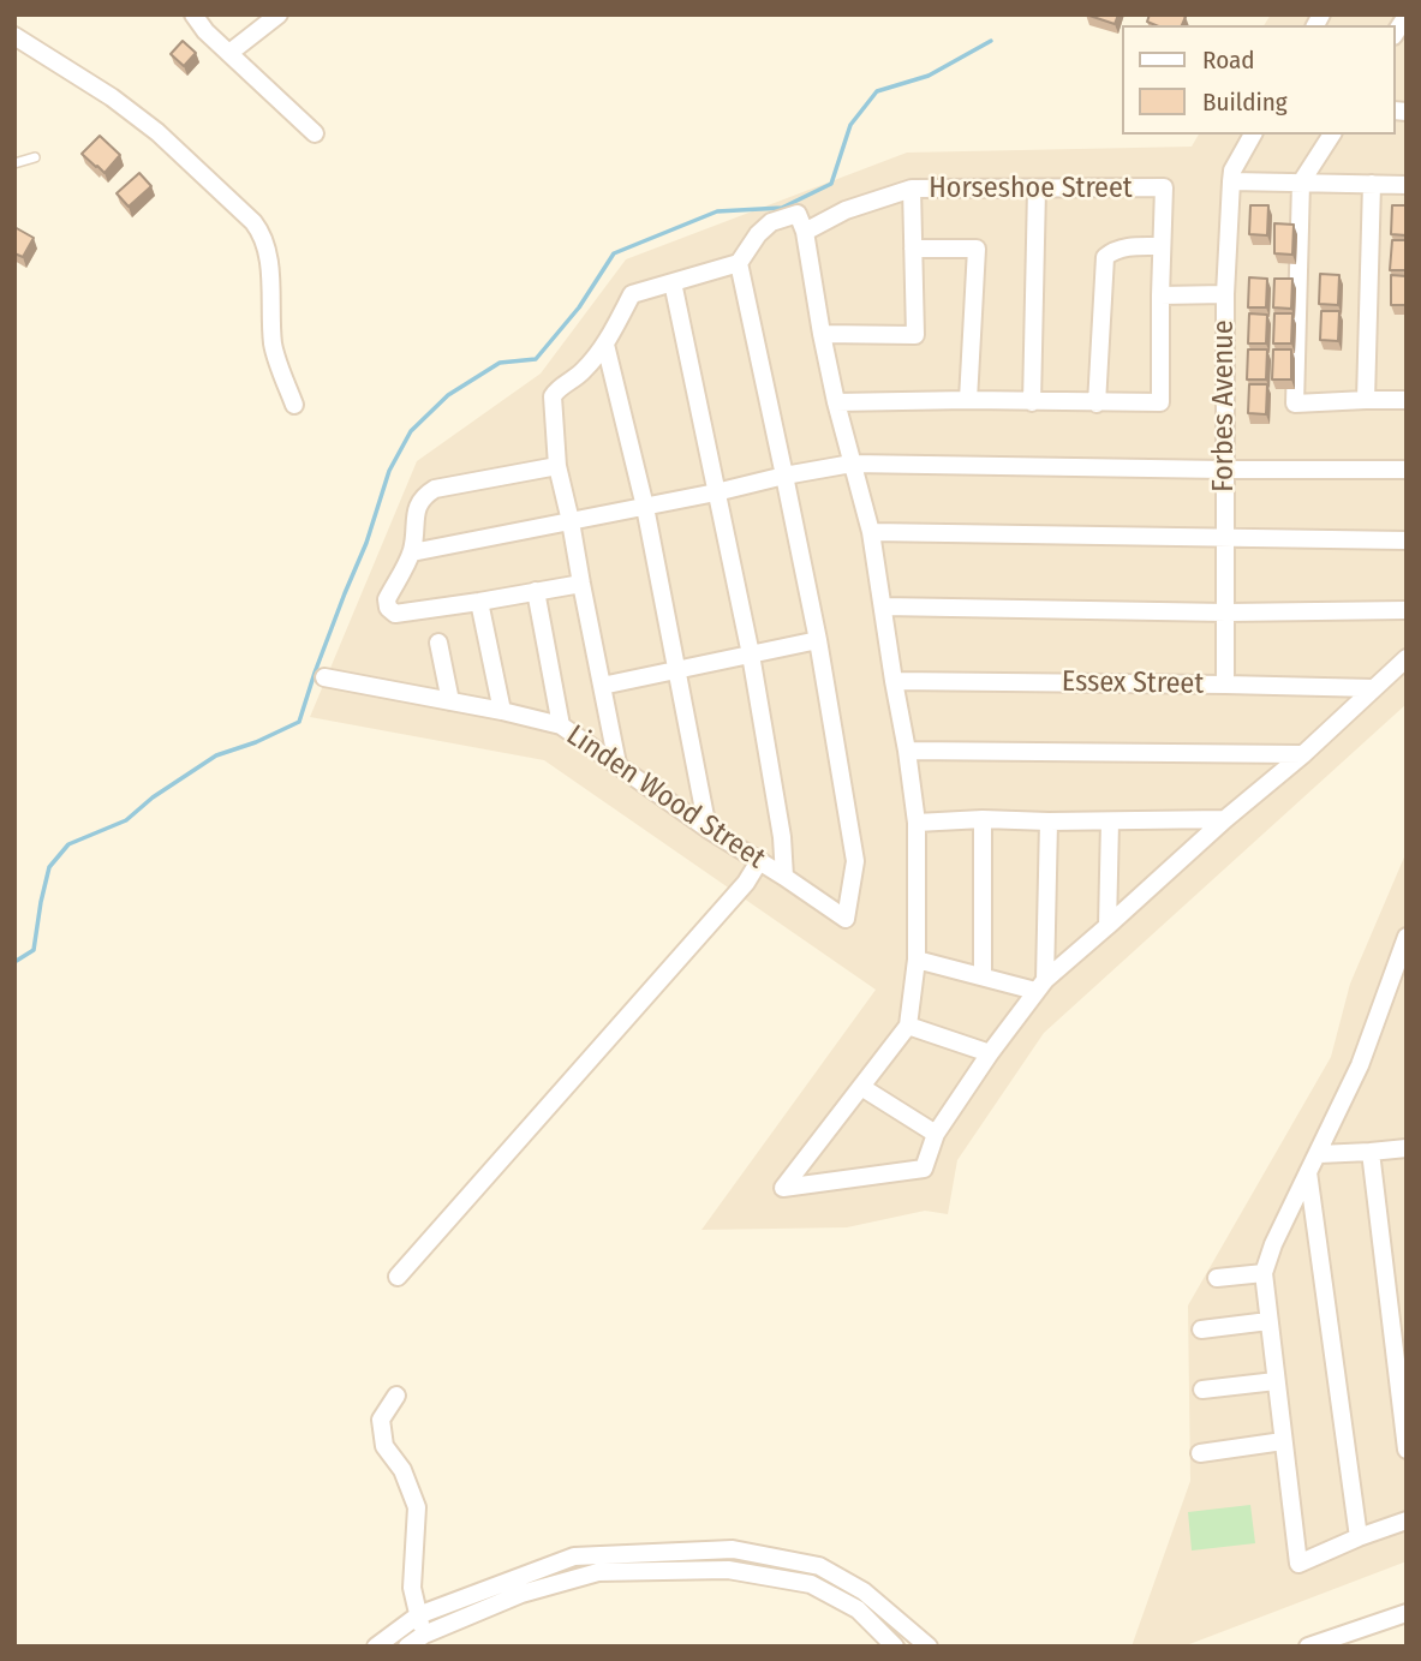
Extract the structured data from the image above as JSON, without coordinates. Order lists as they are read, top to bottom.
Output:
{
  "streets": {
    "street": [
      "Horseshoe Street",
      "Forbes Avenue",
      "Essex Street",
      "Linden Wood Street"
    ]
  },
  "crossings": [
    ["Forbes Avenue", "Essex Street"]
  ],
  "legend": ["Road", "Building"]
}
